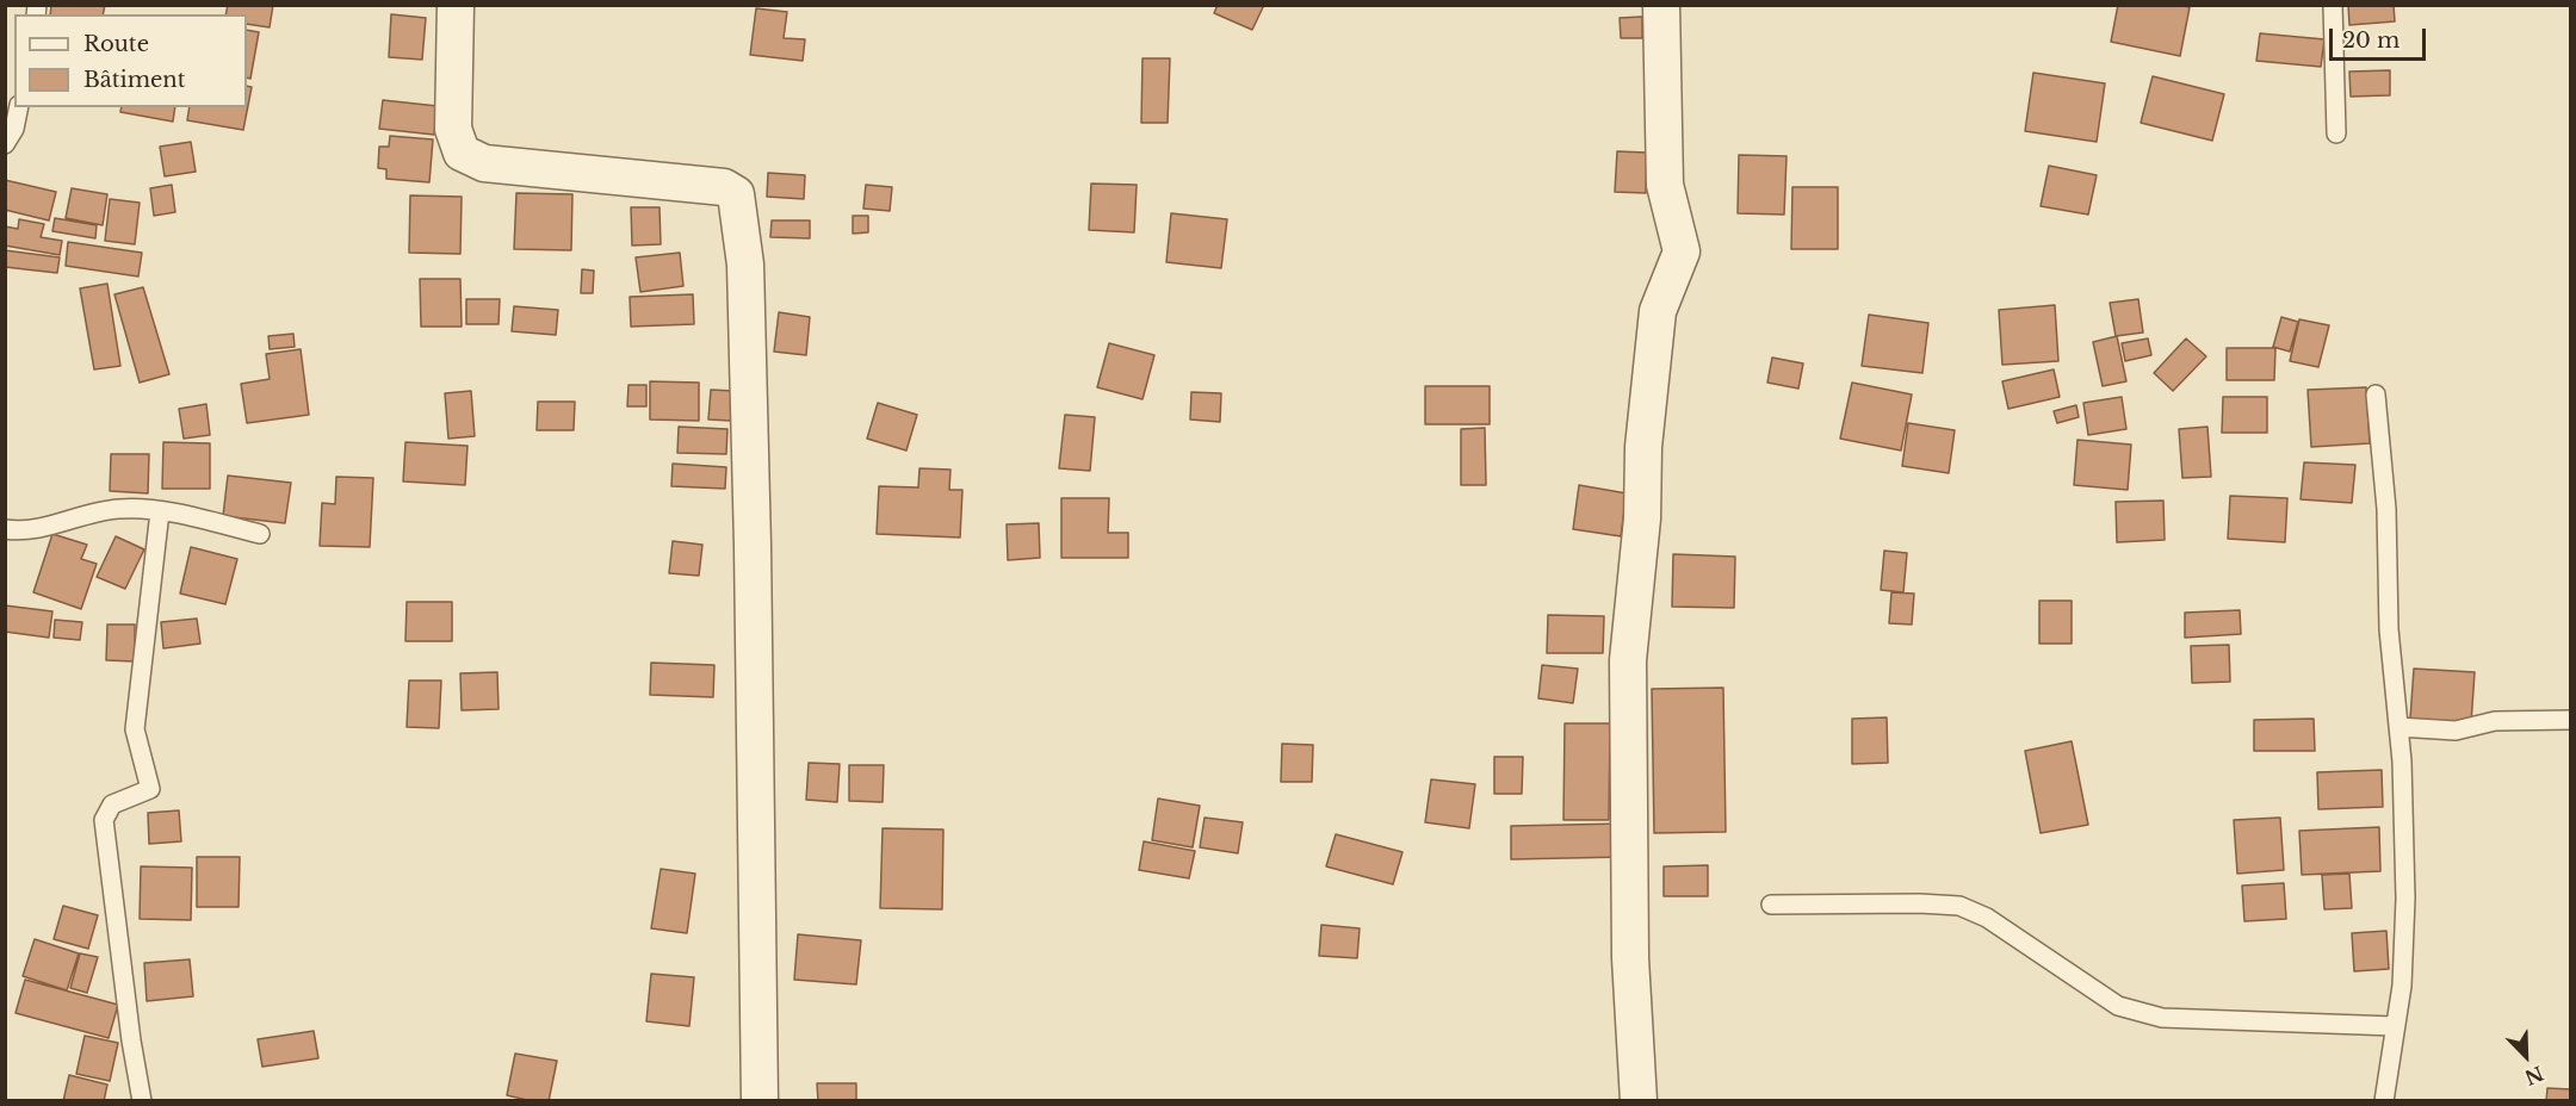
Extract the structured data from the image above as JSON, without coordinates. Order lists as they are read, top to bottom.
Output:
{
  "legend": ["Route", "Bâtiment"],
  "scale_bar": "20 m",
  "north": "bottom right"
}
